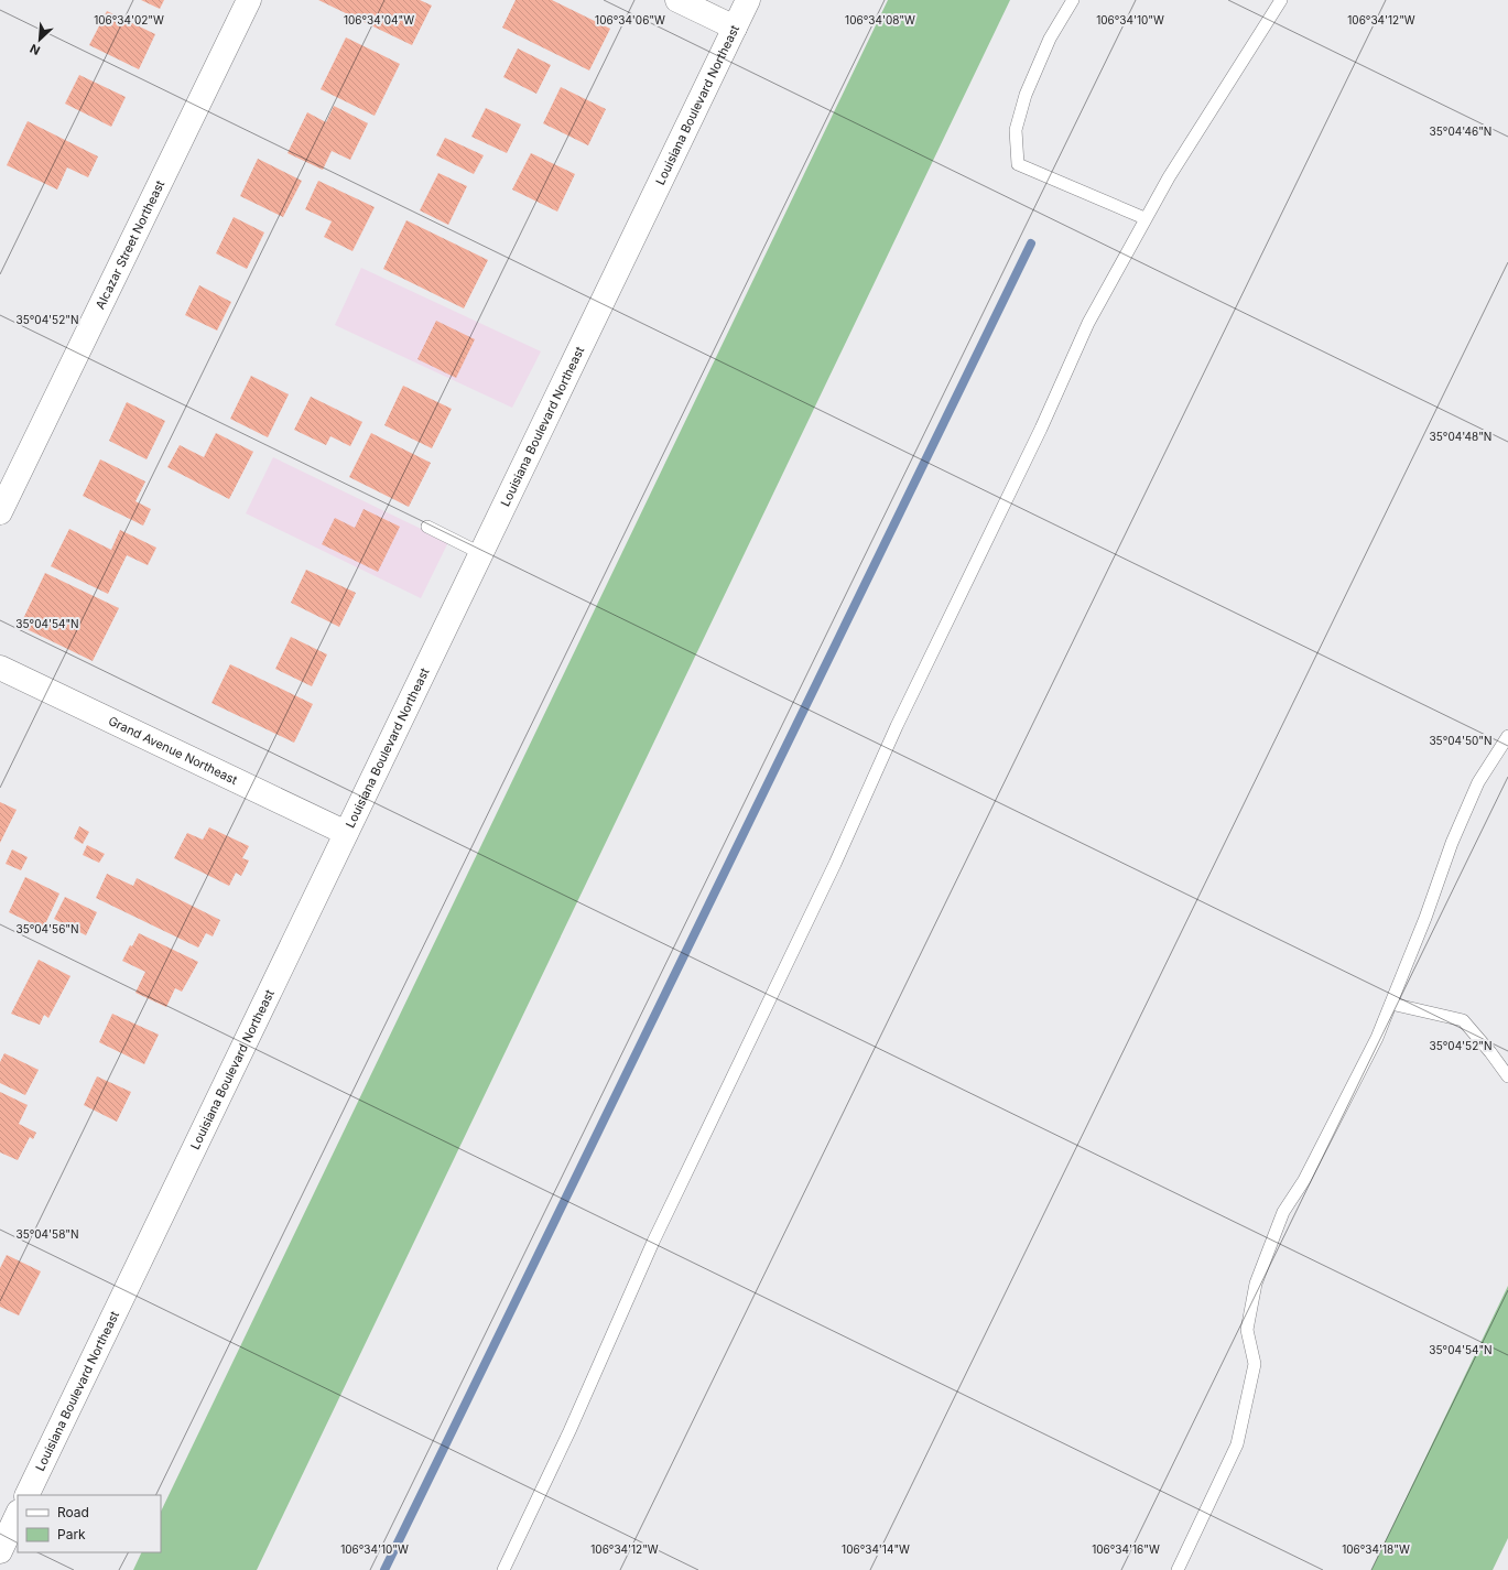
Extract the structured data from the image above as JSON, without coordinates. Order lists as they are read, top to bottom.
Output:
{
  "streets": {
    "main road": ["Louisiana Boulevard Northeast", "Alcazar Street Northeast", "Grand Avenue Northeast"]
  },
  "crossings": [
    ["Louisiana Boulevard Northeast", "Grand Avenue Northeast"]
  ],
  "legend": ["Road", "Park"],
  "north": "bottom left",
  "coordinates": [
    "106°34'02\"W",
    "106°34'04\"W",
    "106°34'06\"W",
    "106°34'08\"W",
    "106°34'10\"W",
    "106°34'12\"W",
    "35°04'46\"N",
    "35°04'52\"N",
    "35°04'48\"N",
    "35°04'54\"N",
    "35°04'50\"N",
    "35°04'56\"N",
    "35°04'58\"N",
    "106°34'14\"W",
    "106°34'16\"W",
    "106°34'18\"W"
  ]
}
